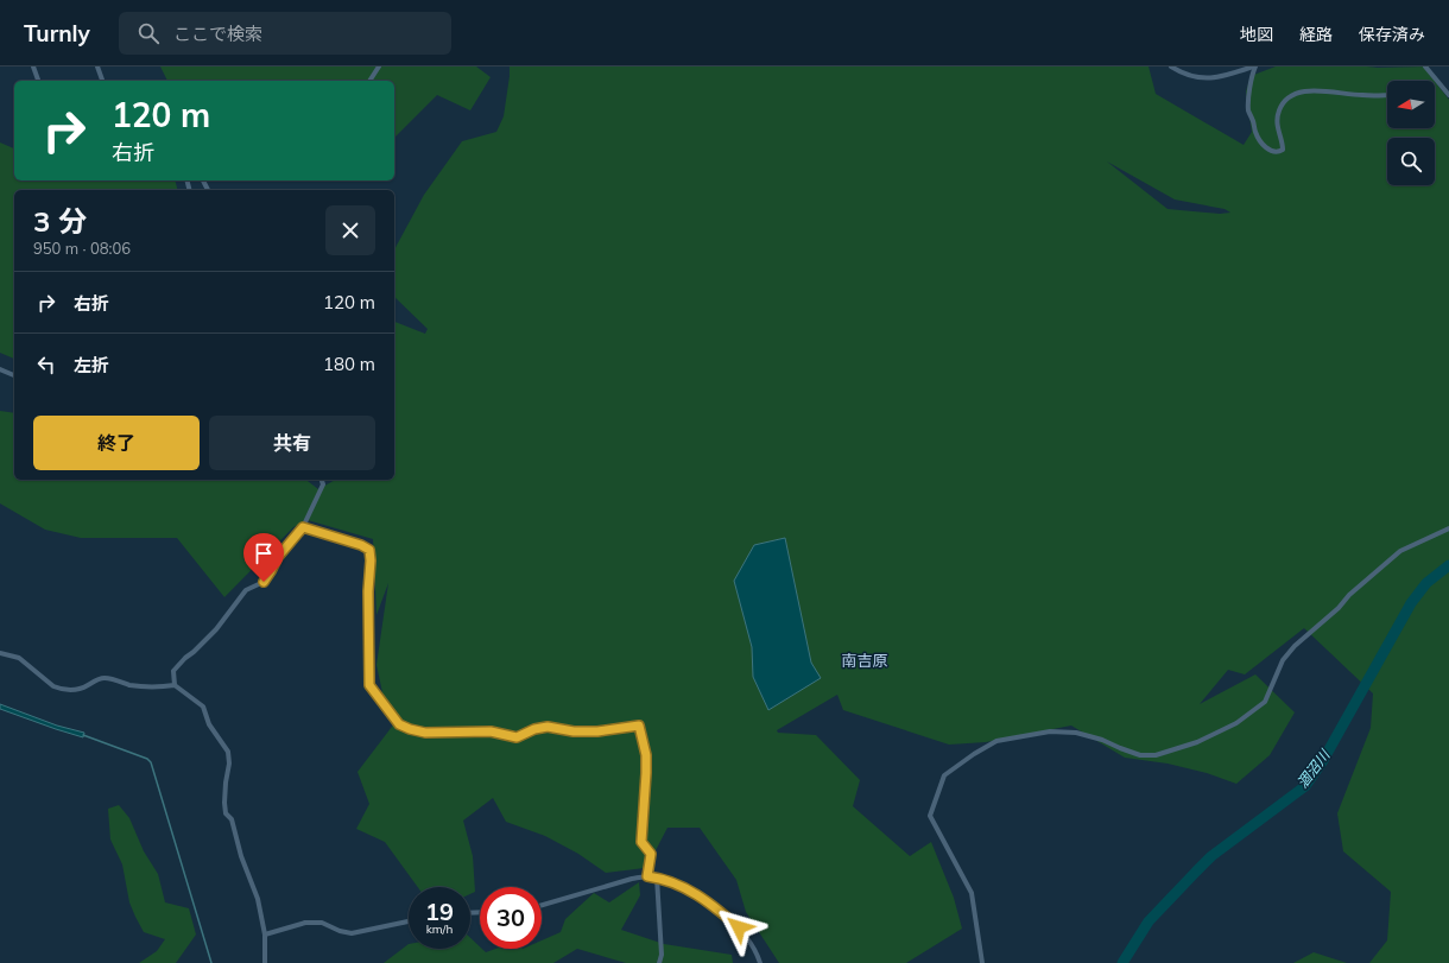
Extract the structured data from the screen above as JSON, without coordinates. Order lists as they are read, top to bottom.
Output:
{
  "districts": ["南吉原"],
  "water": ["涸沼川"],
  "north": "left",
  "page": {
    "header": "Turnly",
    "search": "ここで検索",
    "nav": ["地図", "経路", "保存済み"],
    "turn": ["120 m", "右折"],
    "heading": ["3 分", "950 m · 08:06"],
    "list": [
      {
        "name": "右折",
        "value": "120 m"
      },
      {
        "name": "左折",
        "value": "180 m"
      }
    ],
    "buttons": ["終了", "共有"],
    "speed": "19 km/h",
    "limit": "30"
  }
}
